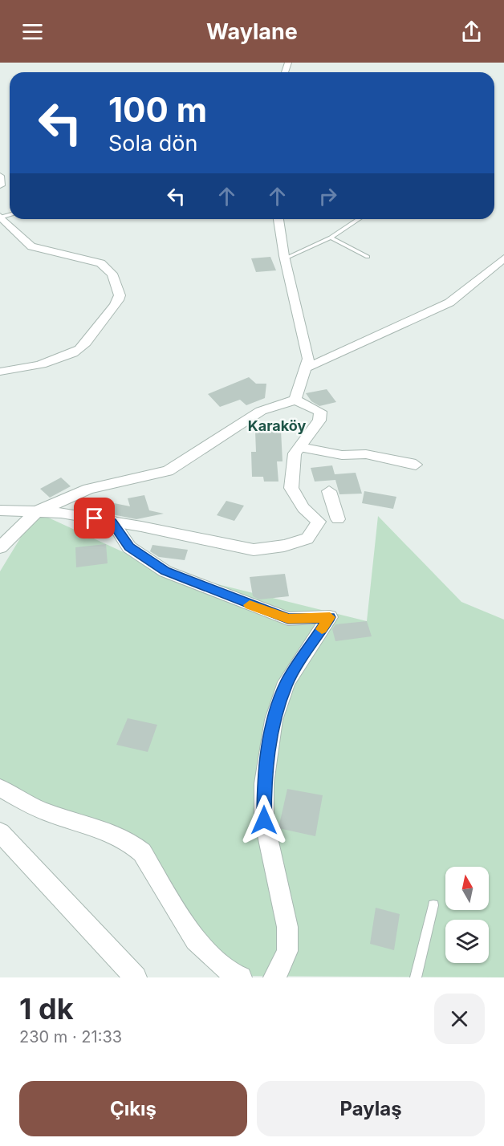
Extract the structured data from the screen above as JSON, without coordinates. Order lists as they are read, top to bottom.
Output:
{
  "districts": ["Karaköy"],
  "north": "top",
  "page": {
    "header": "Waylane",
    "turn": ["100 m", "Sola dön"],
    "heading": ["1 dk", "230 m · 21:33"],
    "buttons": ["Çıkış", "Paylaş"]
  }
}
